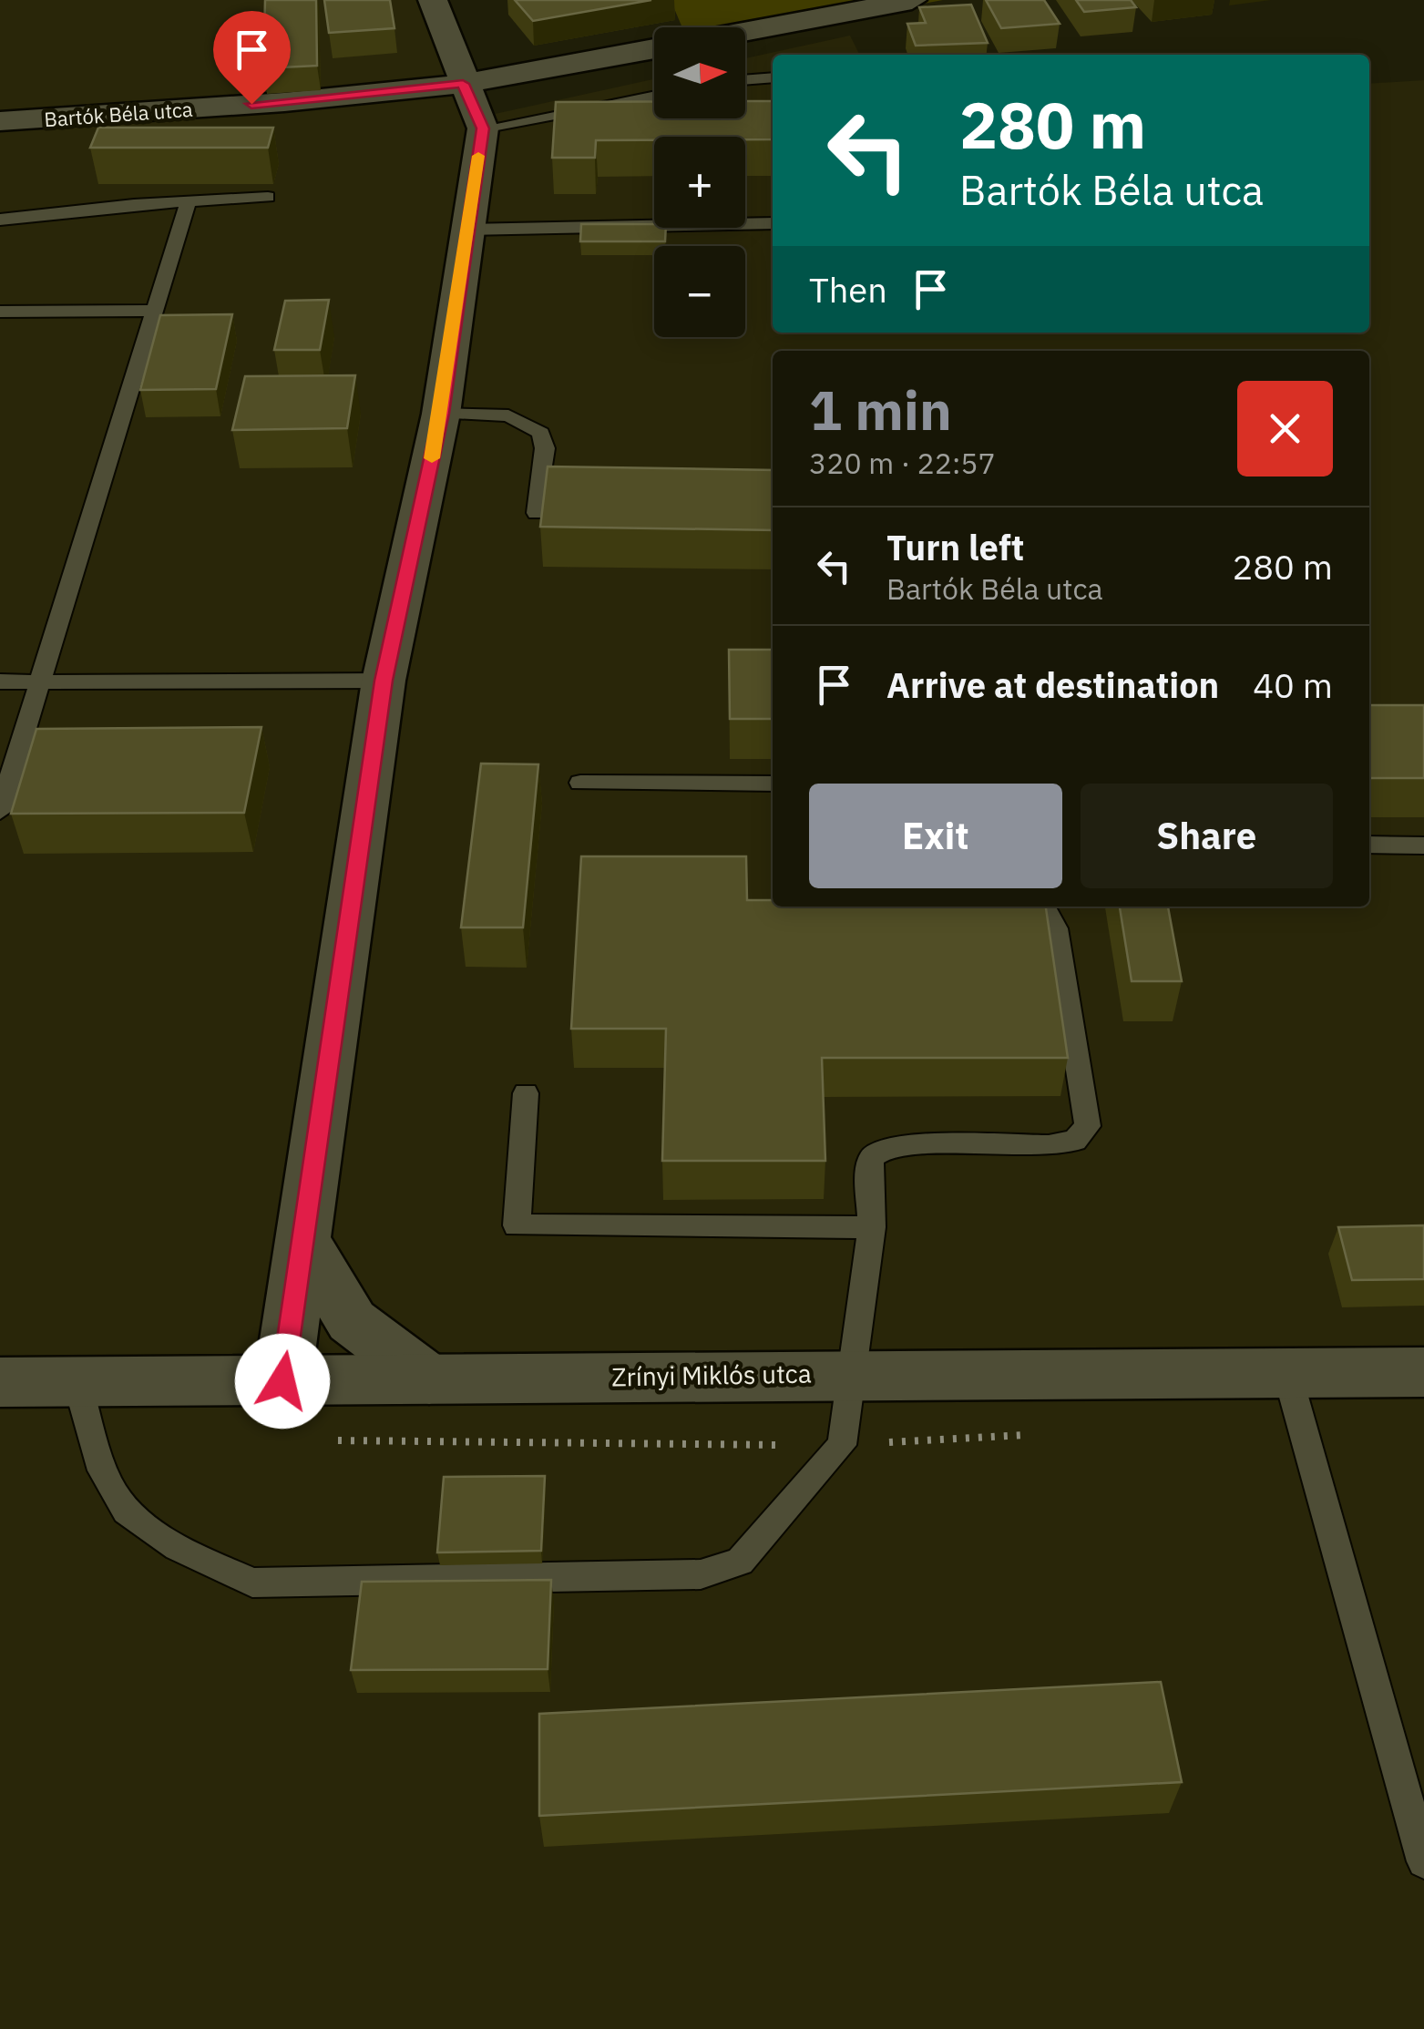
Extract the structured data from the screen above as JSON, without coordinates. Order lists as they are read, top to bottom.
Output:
{
  "streets": {
    "street": ["Bartók Béla utca", "Zrínyi Miklós utca"]
  },
  "north": "right",
  "page": {
    "map_buttons": ["+", "−"],
    "turn": ["280 m", "Bartók Béla utca"],
    "then": "Then",
    "heading": ["1 min", "320 m · 22:57"],
    "list": [
      {
        "name": "Turn left",
        "note": "Bartók Béla utca",
        "value": "280 m"
      },
      {
        "name": "Arrive at destination",
        "value": "40 m"
      }
    ],
    "buttons": ["Exit", "Share"]
  }
}
